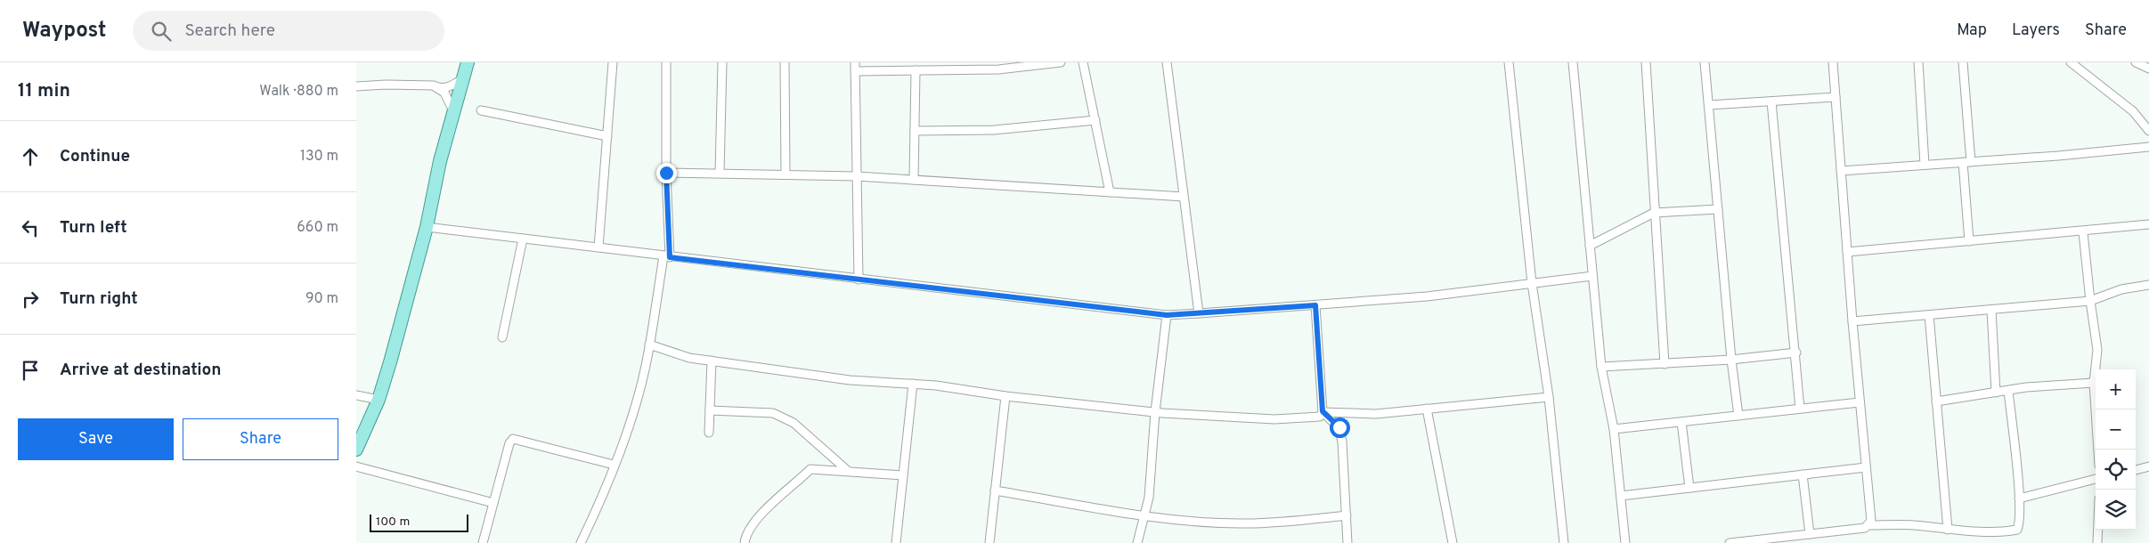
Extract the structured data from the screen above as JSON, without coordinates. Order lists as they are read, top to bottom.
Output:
{
  "scale_bar": "100 m",
  "page": {
    "header": "Waypost",
    "search": "Search here",
    "nav": ["Map", "Layers", "Share"],
    "heading": ["11 min", "Walk · 880 m"],
    "list": [
      ["Continue", "130 m"],
      ["Turn left", "660 m"],
      ["Turn right", "90 m"],
      "Arrive at destination"
    ],
    "map_buttons": ["+", "−"],
    "buttons": ["Save", "Share"],
    "scale": "100 m"
  }
}
